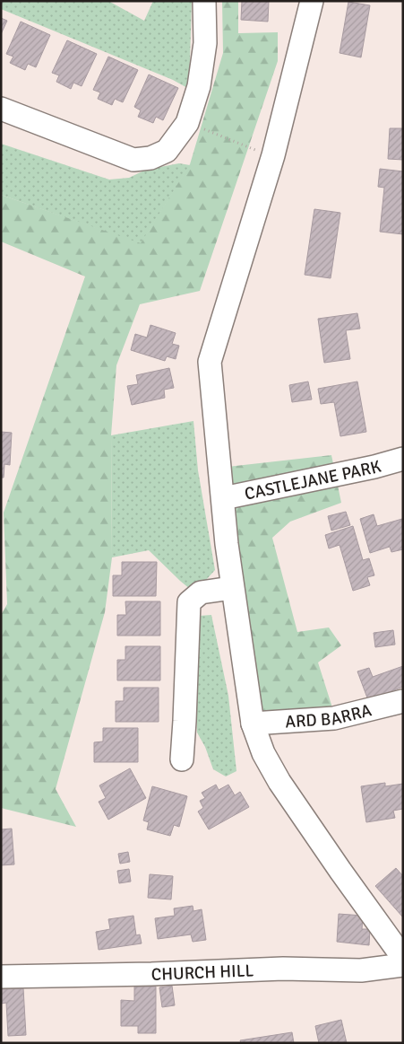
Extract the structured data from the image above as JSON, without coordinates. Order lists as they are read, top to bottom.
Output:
{
  "streets": {
    "street": ["CASTLEJANE PARK", "ARD BARRA", "CHURCH HILL"]
  }
}
